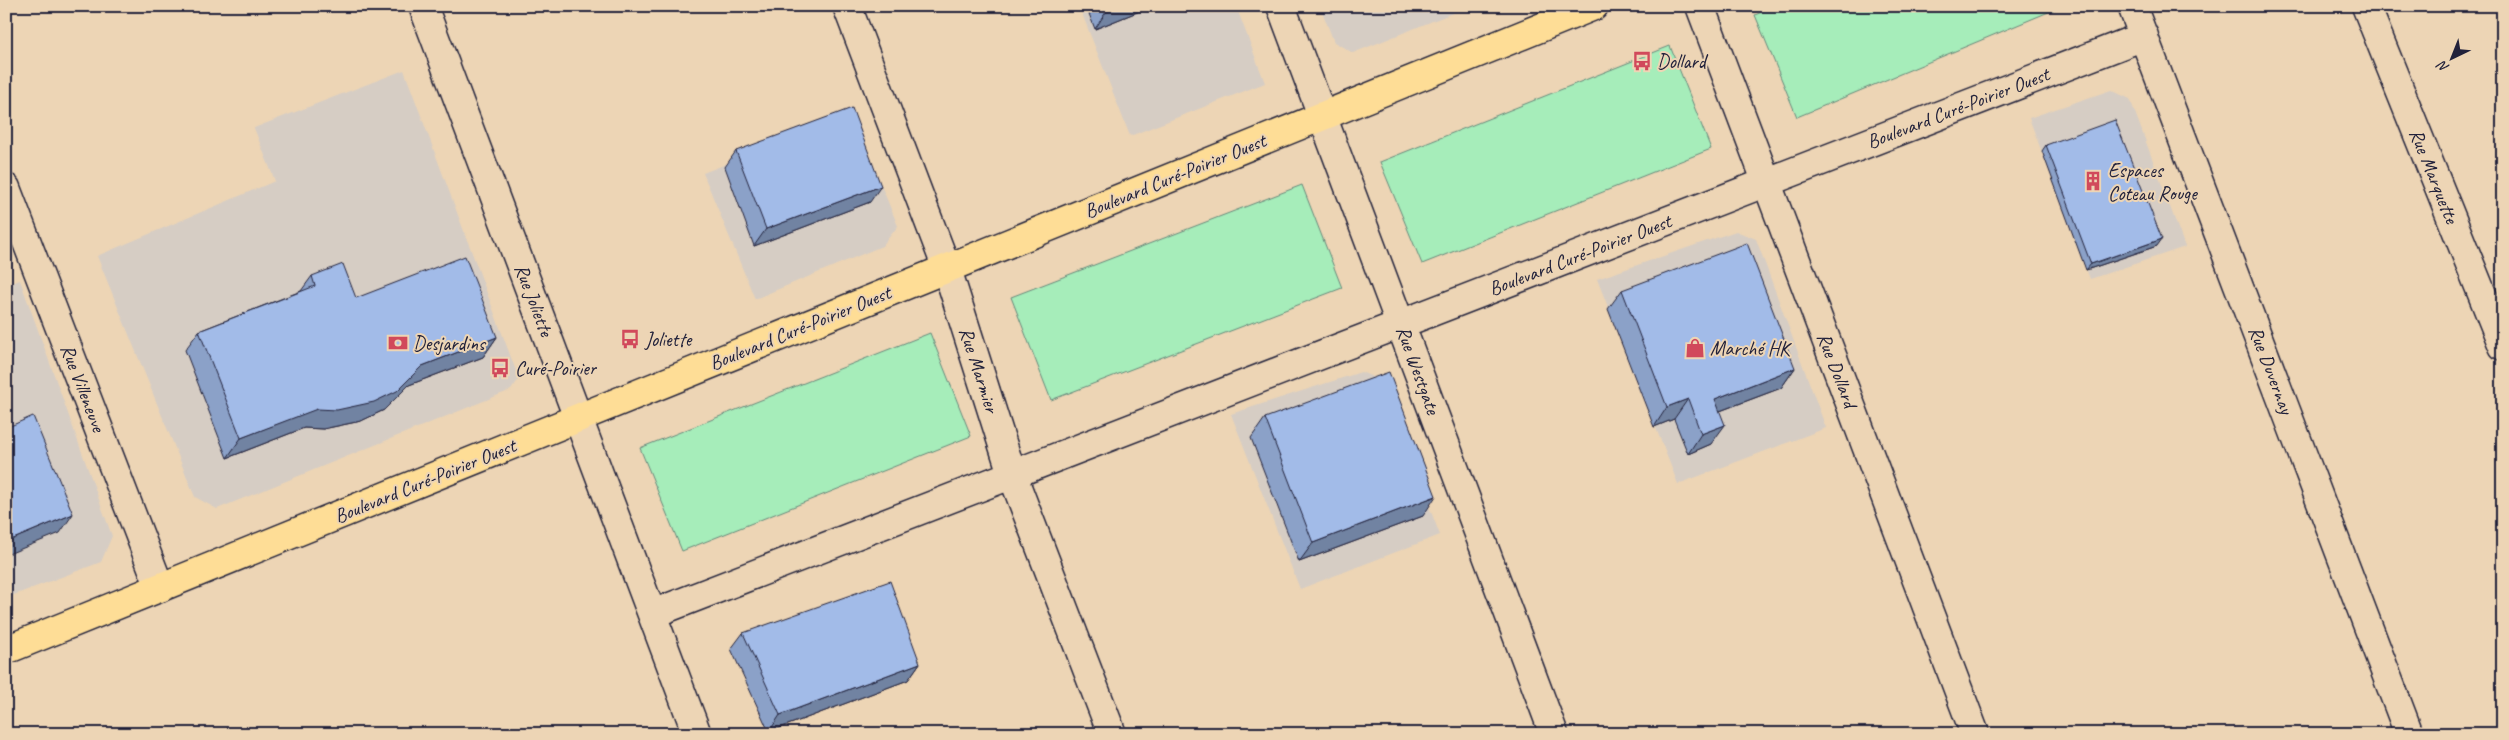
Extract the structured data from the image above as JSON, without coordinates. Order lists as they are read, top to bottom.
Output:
{
  "streets": {
    "main road": ["Boulevard Curé-Poirier Ouest"],
    "street": [
      "Rue Marquette",
      "Rue Joliette",
      "Rue Marmier",
      "Rue Westgate",
      "Rue Dollard",
      "Rue Duvernay",
      "Rue Villeneuve"
    ]
  },
  "crossings": [
    ["Boulevard Curé-Poirier Ouest", "Rue Joliette"],
    ["Boulevard Curé-Poirier Ouest", "Rue Marmier"],
    ["Boulevard Curé-Poirier Ouest", "Rue Westgate"],
    ["Boulevard Curé-Poirier Ouest", "Rue Dollard"],
    ["Boulevard Curé-Poirier Ouest", "Rue Duvernay"],
    ["Boulevard Curé-Poirier Ouest", "Rue Villeneuve"]
  ],
  "places": {
    "bus stop": ["Dollard", "Joliette", "Curé-Poirier"],
    "building": ["Espaces Coteau Rouge"],
    "bank": ["Desjardins"],
    "shop": ["Marché HK"]
  },
  "north": "bottom left"
}
